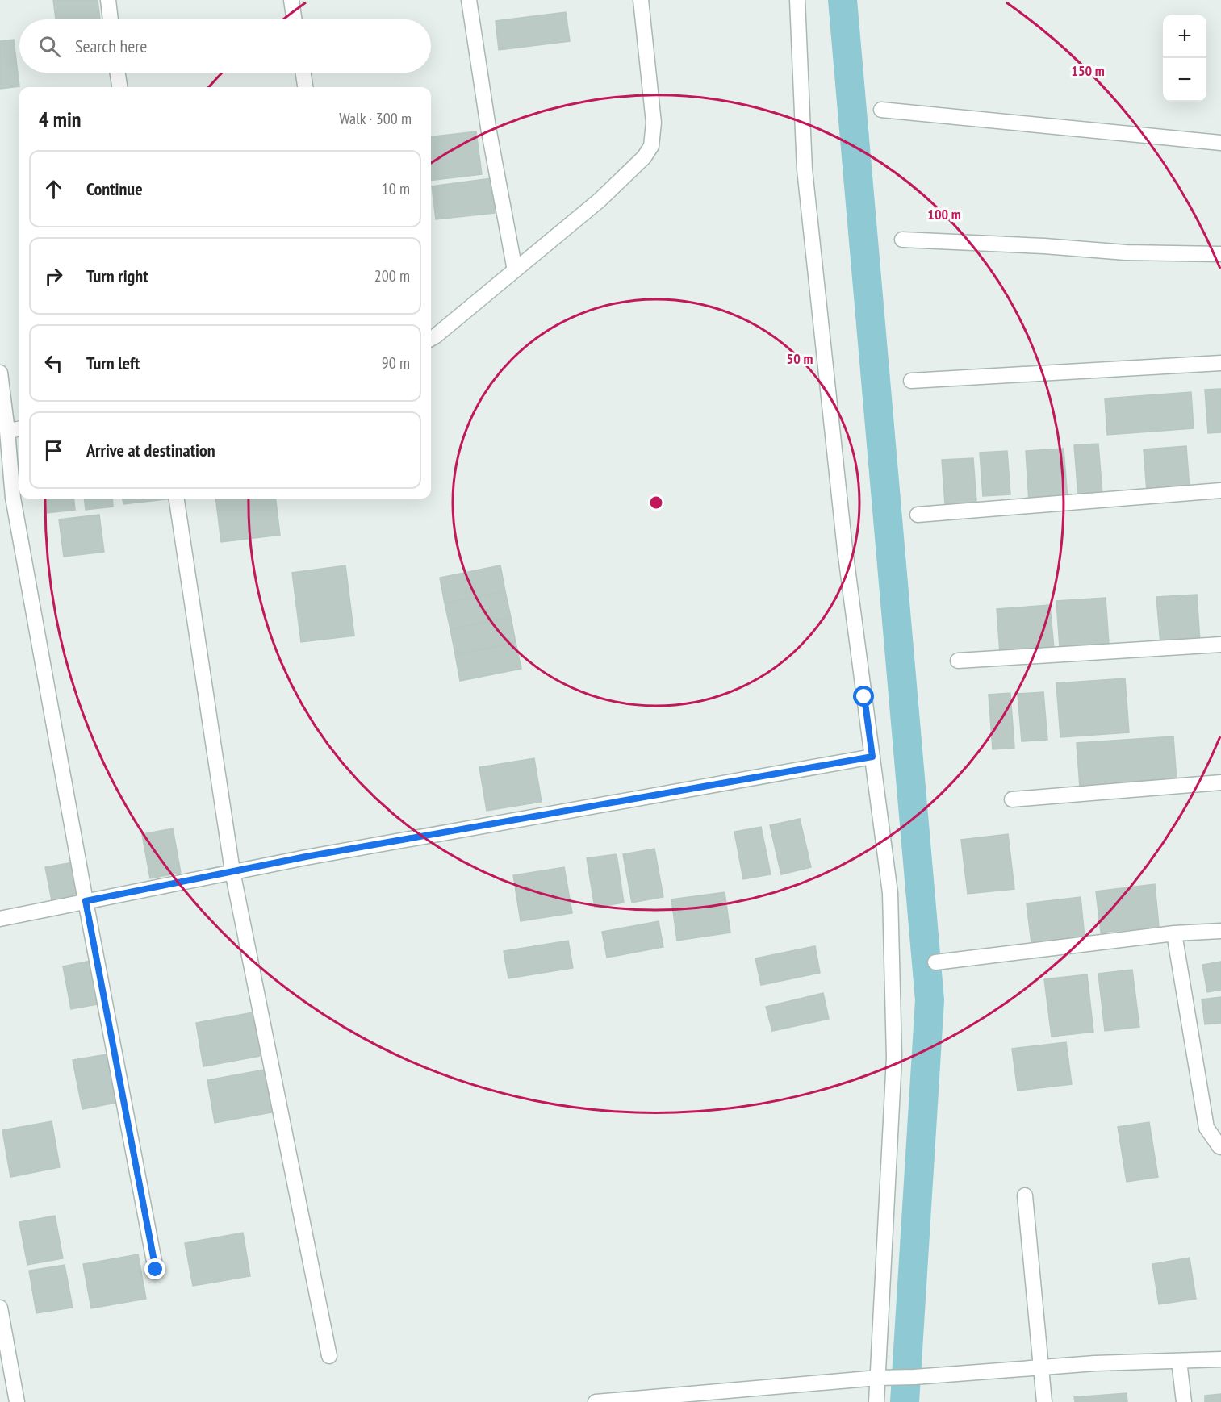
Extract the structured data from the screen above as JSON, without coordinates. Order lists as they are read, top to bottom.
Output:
{
  "page": {
    "map_buttons": ["+", "−"],
    "search": "Search here",
    "heading": ["4 min", "Walk · 300 m"],
    "list": [
      ["Continue", "10 m"],
      ["Turn right", "200 m"],
      ["Turn left", "90 m"],
      "Arrive at destination"
    ]
  },
  "rings": ["150 m", "100 m", "50 m"]
}
